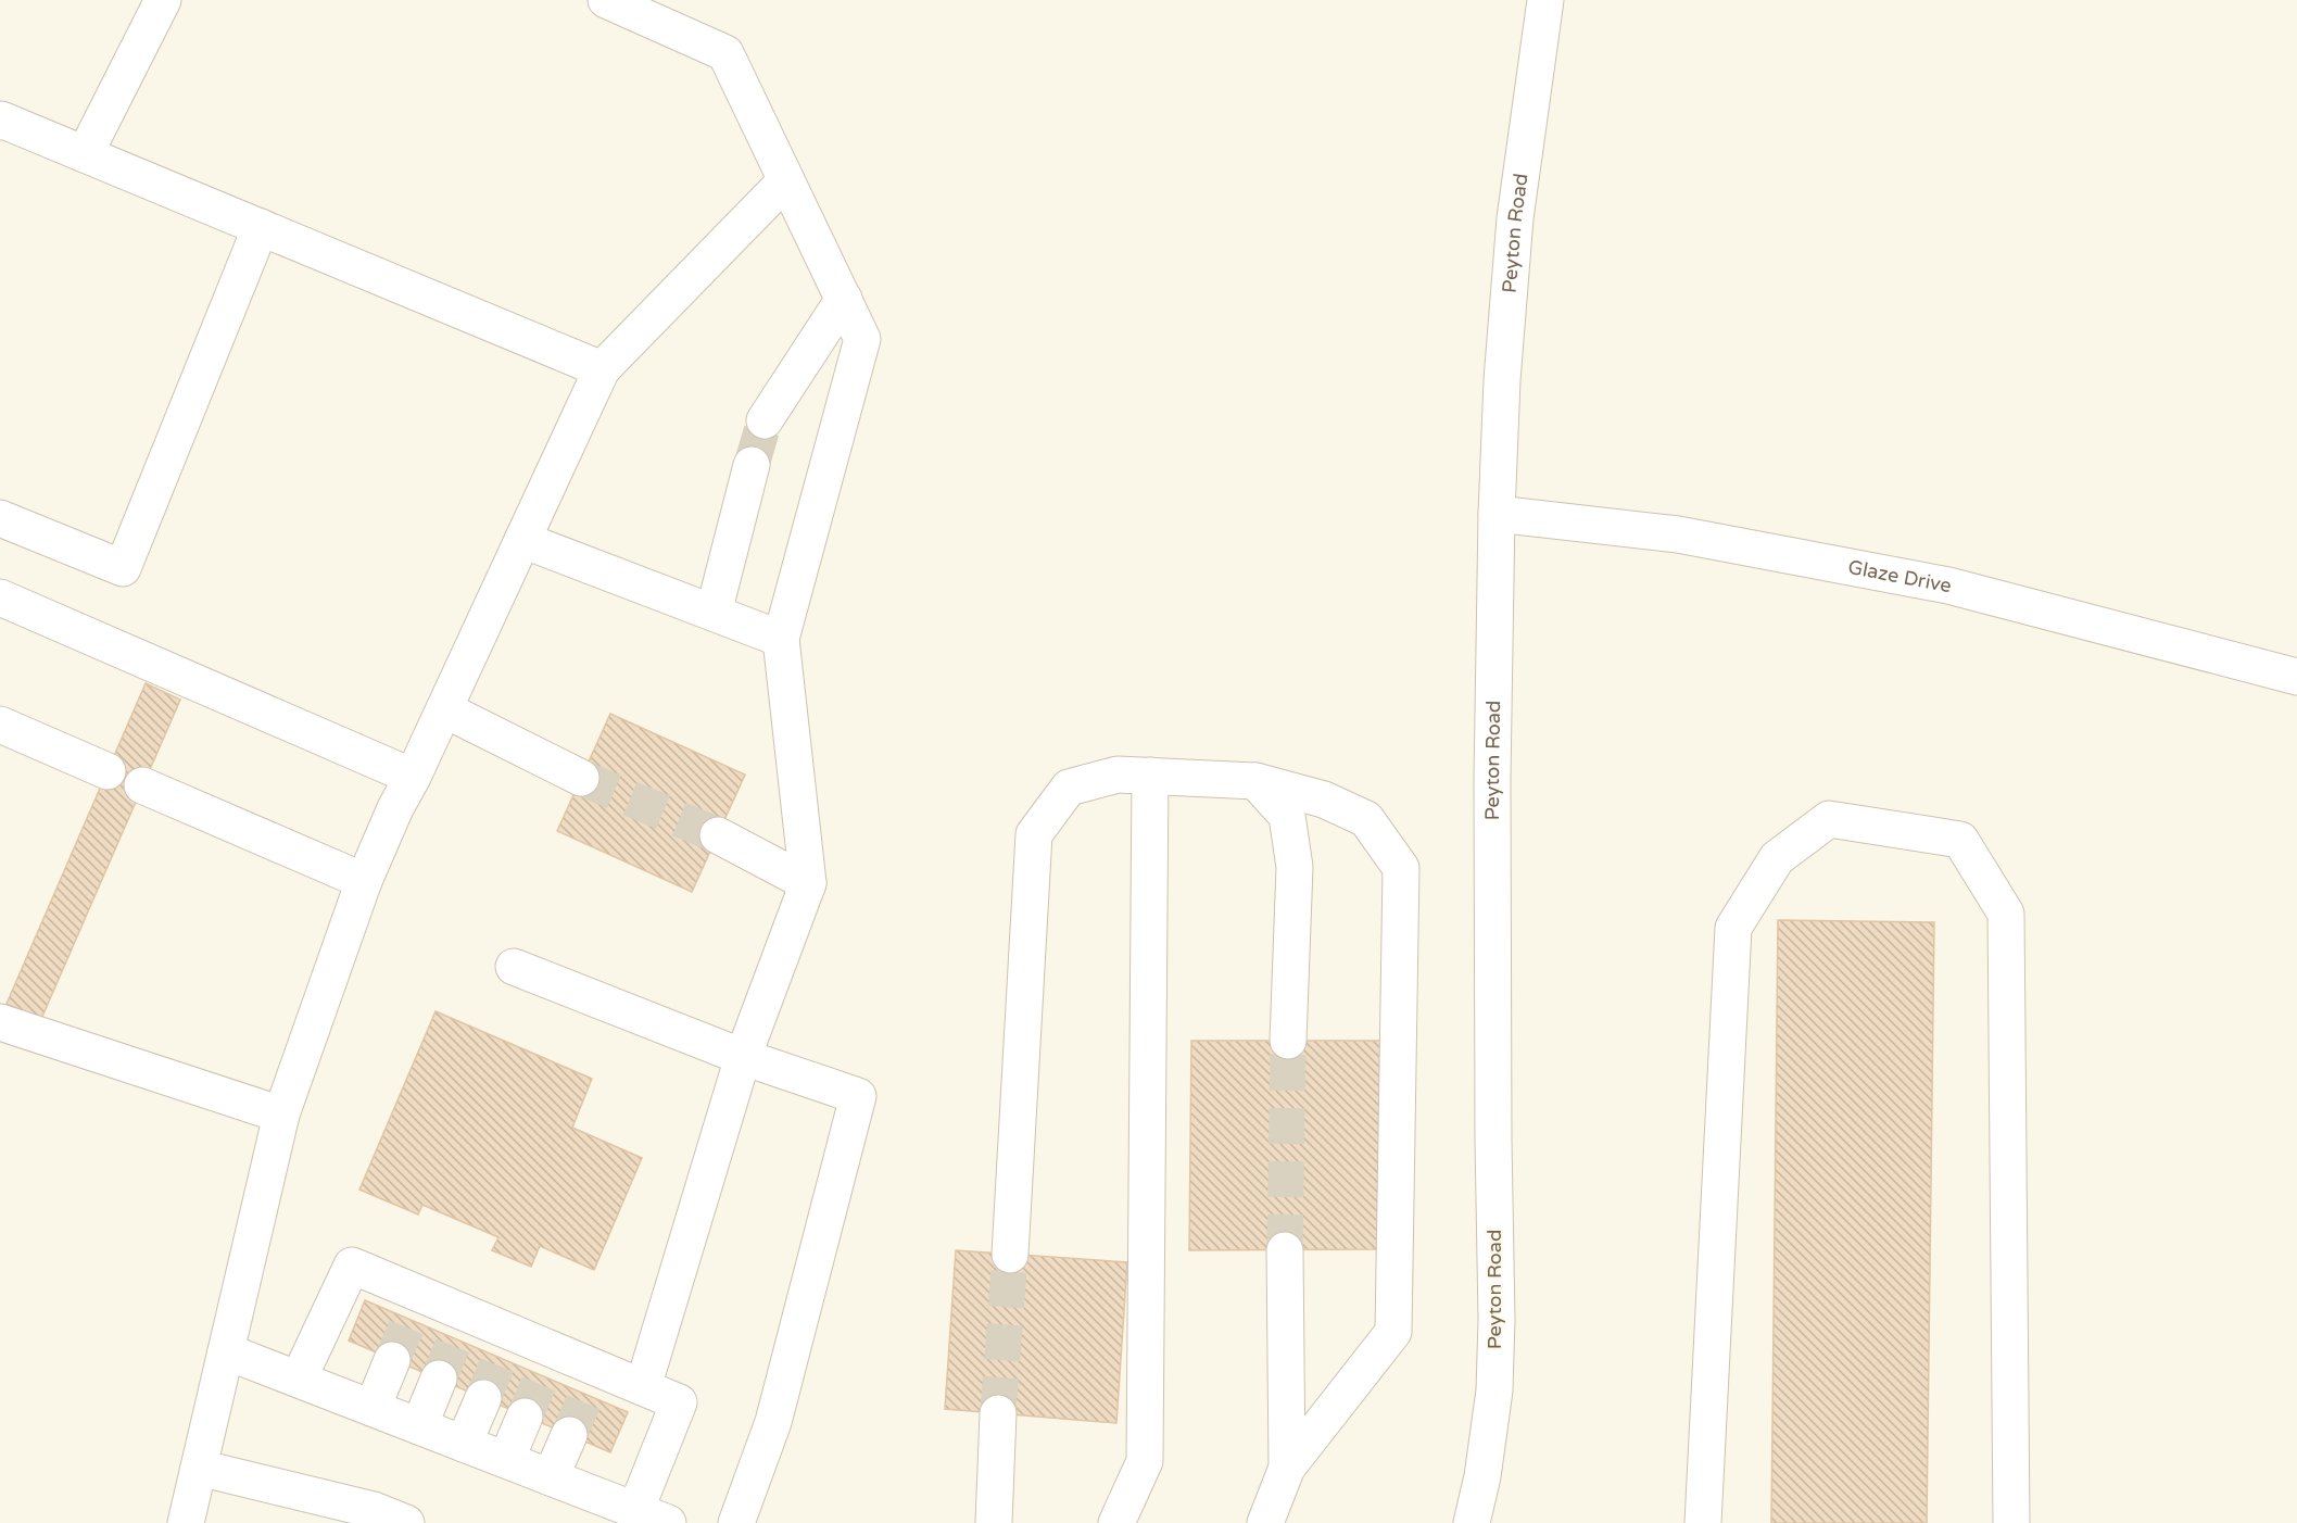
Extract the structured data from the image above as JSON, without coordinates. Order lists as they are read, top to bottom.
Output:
{
  "streets": {
    "street": ["Peyton Road", "Glaze Drive"]
  },
  "crossings": [
    ["Peyton Road", "Glaze Drive"]
  ]
}
